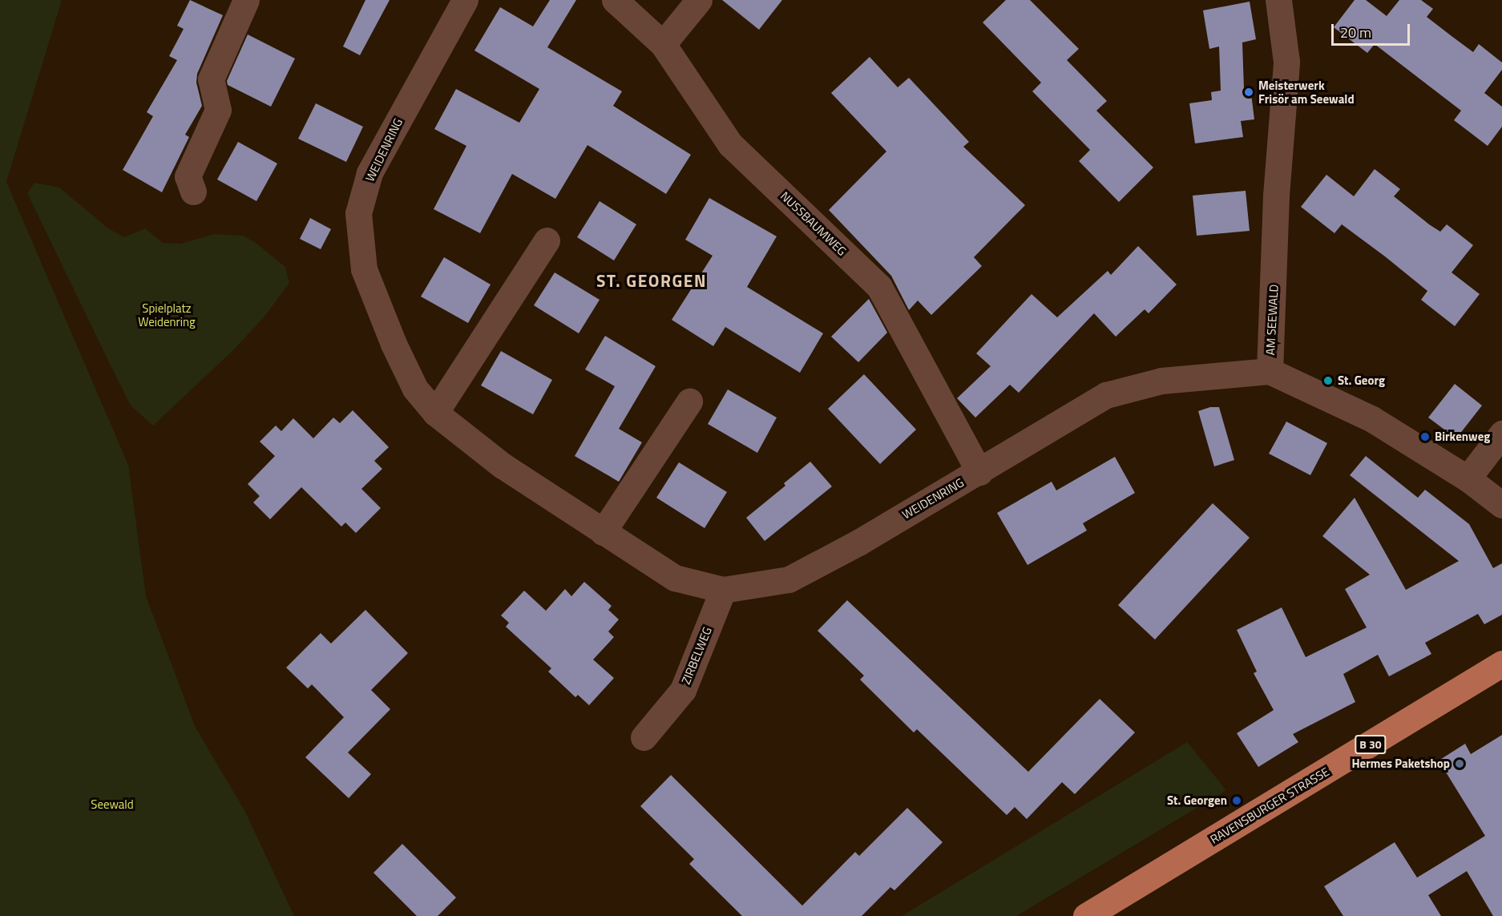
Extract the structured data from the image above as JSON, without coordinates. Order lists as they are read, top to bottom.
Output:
{
  "streets": {
    "main road": ["B 30", "RAVENSBURGER STRASSE"],
    "street": [
      "WEIDENRING",
      "NUSSBAUMWEG",
      "AM SEEWALD",
      "ZIRBELWEG"
    ]
  },
  "crossings": [
    ["WEIDENRING", "NUSSBAUMWEG"],
    ["WEIDENRING", "AM SEEWALD"],
    ["WEIDENRING", "ZIRBELWEG"]
  ],
  "districts": ["ST. GEORGEN"],
  "parks": ["Spielplatz Weidenring", "Seewald"],
  "places": [
    "Meisterwerk Frisör am Seewald",
    "St. Georg",
    "Birkenweg",
    "Hermes Paketshop",
    "St. Georgen"
  ],
  "scale_bar": "20 m"
}
